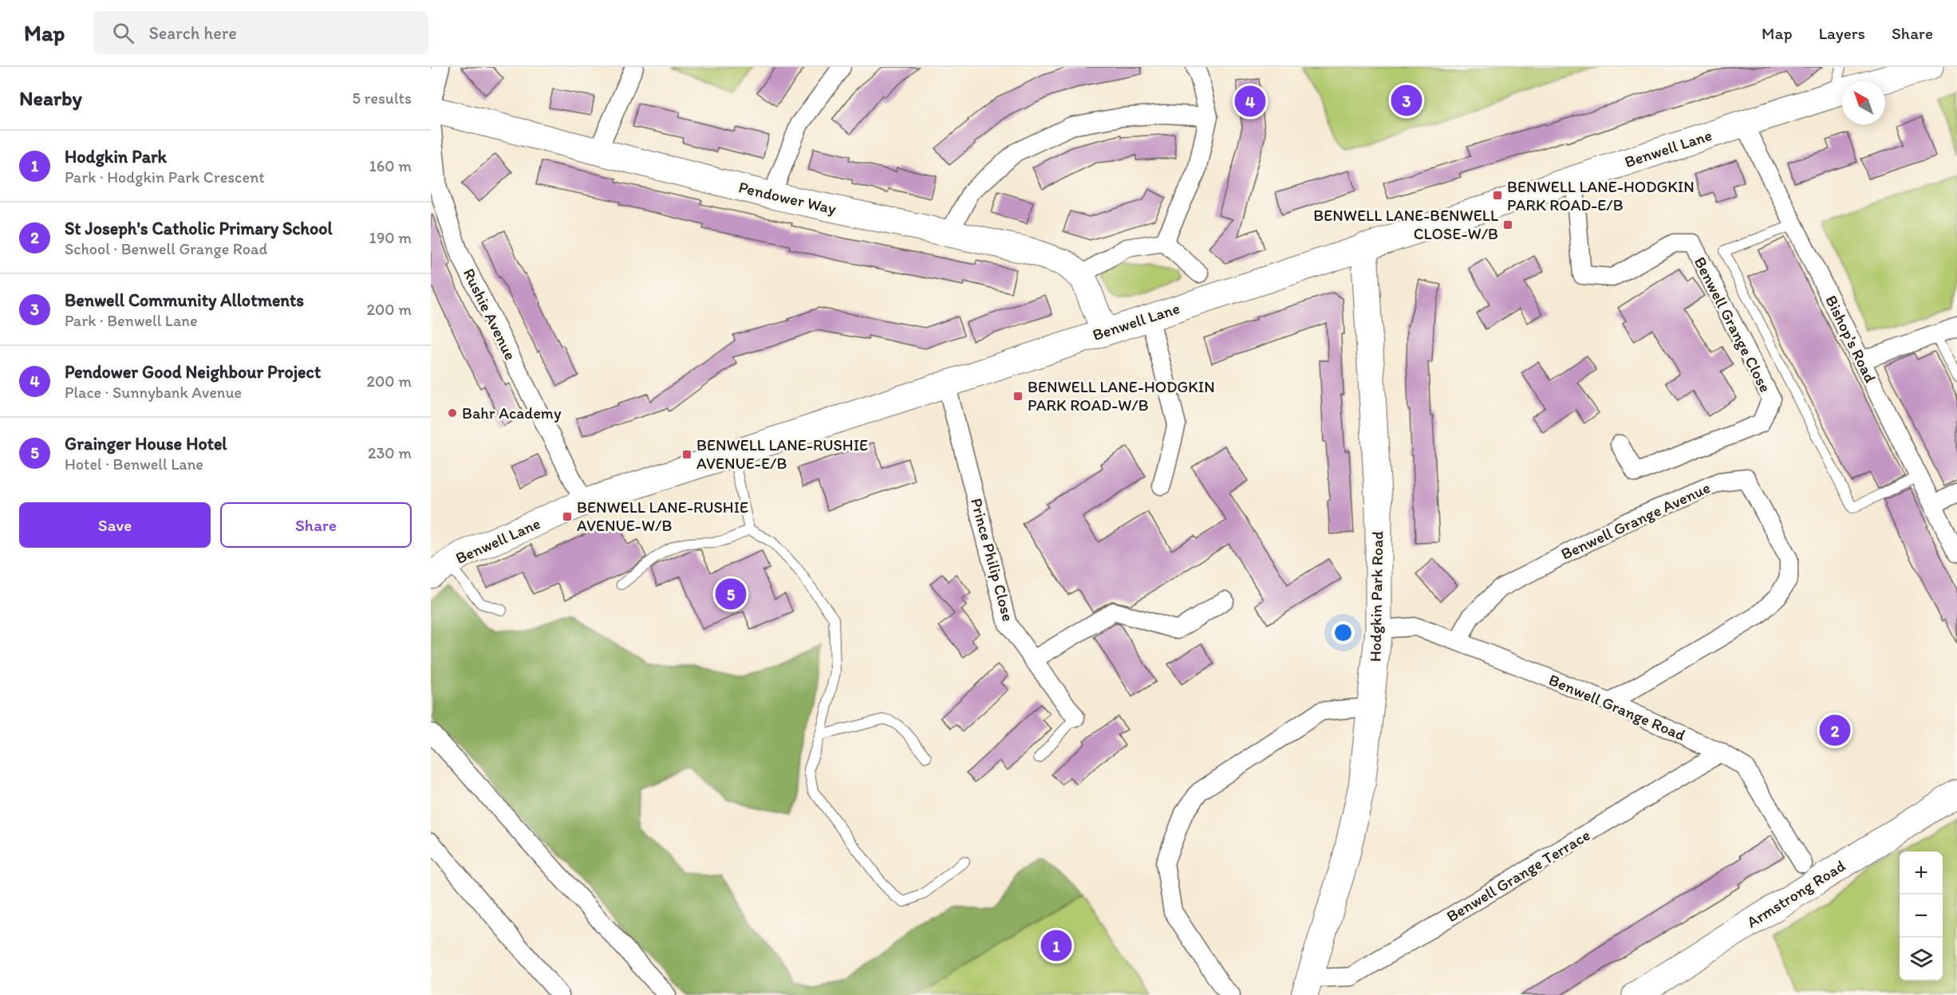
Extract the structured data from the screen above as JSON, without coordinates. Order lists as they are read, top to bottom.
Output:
{
  "streets": {
    "street": [
      "Benwell Lane",
      "Pendower Way",
      "Rushie Avenue",
      "Benwell Grange Close",
      "Bishop's Road",
      "Benwell Grange Avenue",
      "Prince Philip Close",
      "Hodgkin Park Road",
      "Benwell Grange Road",
      "Benwell Grange Terrace",
      "Armstrong Road"
    ]
  },
  "crossings": [
    ["Benwell Lane", "Pendower Way"],
    ["Benwell Lane", "Rushie Avenue"],
    ["Benwell Lane", "Benwell Grange Close"],
    ["Benwell Lane", "Bishop's Road"],
    ["Benwell Lane", "Prince Philip Close"],
    ["Benwell Lane", "Hodgkin Park Road"],
    ["Benwell Grange Avenue", "Benwell Grange Road"],
    ["Hodgkin Park Road", "Benwell Grange Road"],
    ["Hodgkin Park Road", "Benwell Grange Terrace"],
    ["Benwell Grange Road", "Benwell Grange Terrace"]
  ],
  "places": {
    "transit": [
      "BENWELL LANE-HODGKIN PARK ROAD-E/B",
      "BENWELL LANE-BENWELL CLOSE-W/B",
      "BENWELL LANE-HODGKIN PARK ROAD-W/B",
      "BENWELL LANE-RUSHIE AVENUE-E/B",
      "BENWELL LANE-RUSHIE AVENUE-W/B"
    ],
    "other": ["Bahr Academy"]
  },
  "north": "top left",
  "page": {
    "header": "Map",
    "search": "Search here",
    "nav": ["Map", "Layers", "Share"],
    "heading": ["Nearby", "5 results"],
    "pins": [
      "3",
      "4",
      "5",
      "2",
      "1"
    ],
    "list": [
      {
        "mark": "1",
        "name": "Hodgkin Park",
        "note": "Park · Hodgkin Park Crescent",
        "value": "160 m"
      },
      {
        "mark": "2",
        "name": "St Joseph's Catholic Primary School",
        "note": "School · Benwell Grange Road",
        "value": "190 m"
      },
      {
        "mark": "3",
        "name": "Benwell Community Allotments",
        "note": "Park · Benwell Lane",
        "value": "200 m"
      },
      {
        "mark": "4",
        "name": "Pendower Good Neighbour Project",
        "note": "Place · Sunnybank Avenue",
        "value": "200 m"
      },
      {
        "mark": "5",
        "name": "Grainger House Hotel",
        "note": "Hotel · Benwell Lane",
        "value": "230 m"
      }
    ],
    "buttons": ["Save", "Share"],
    "map_buttons": ["+", "−"]
  }
}
